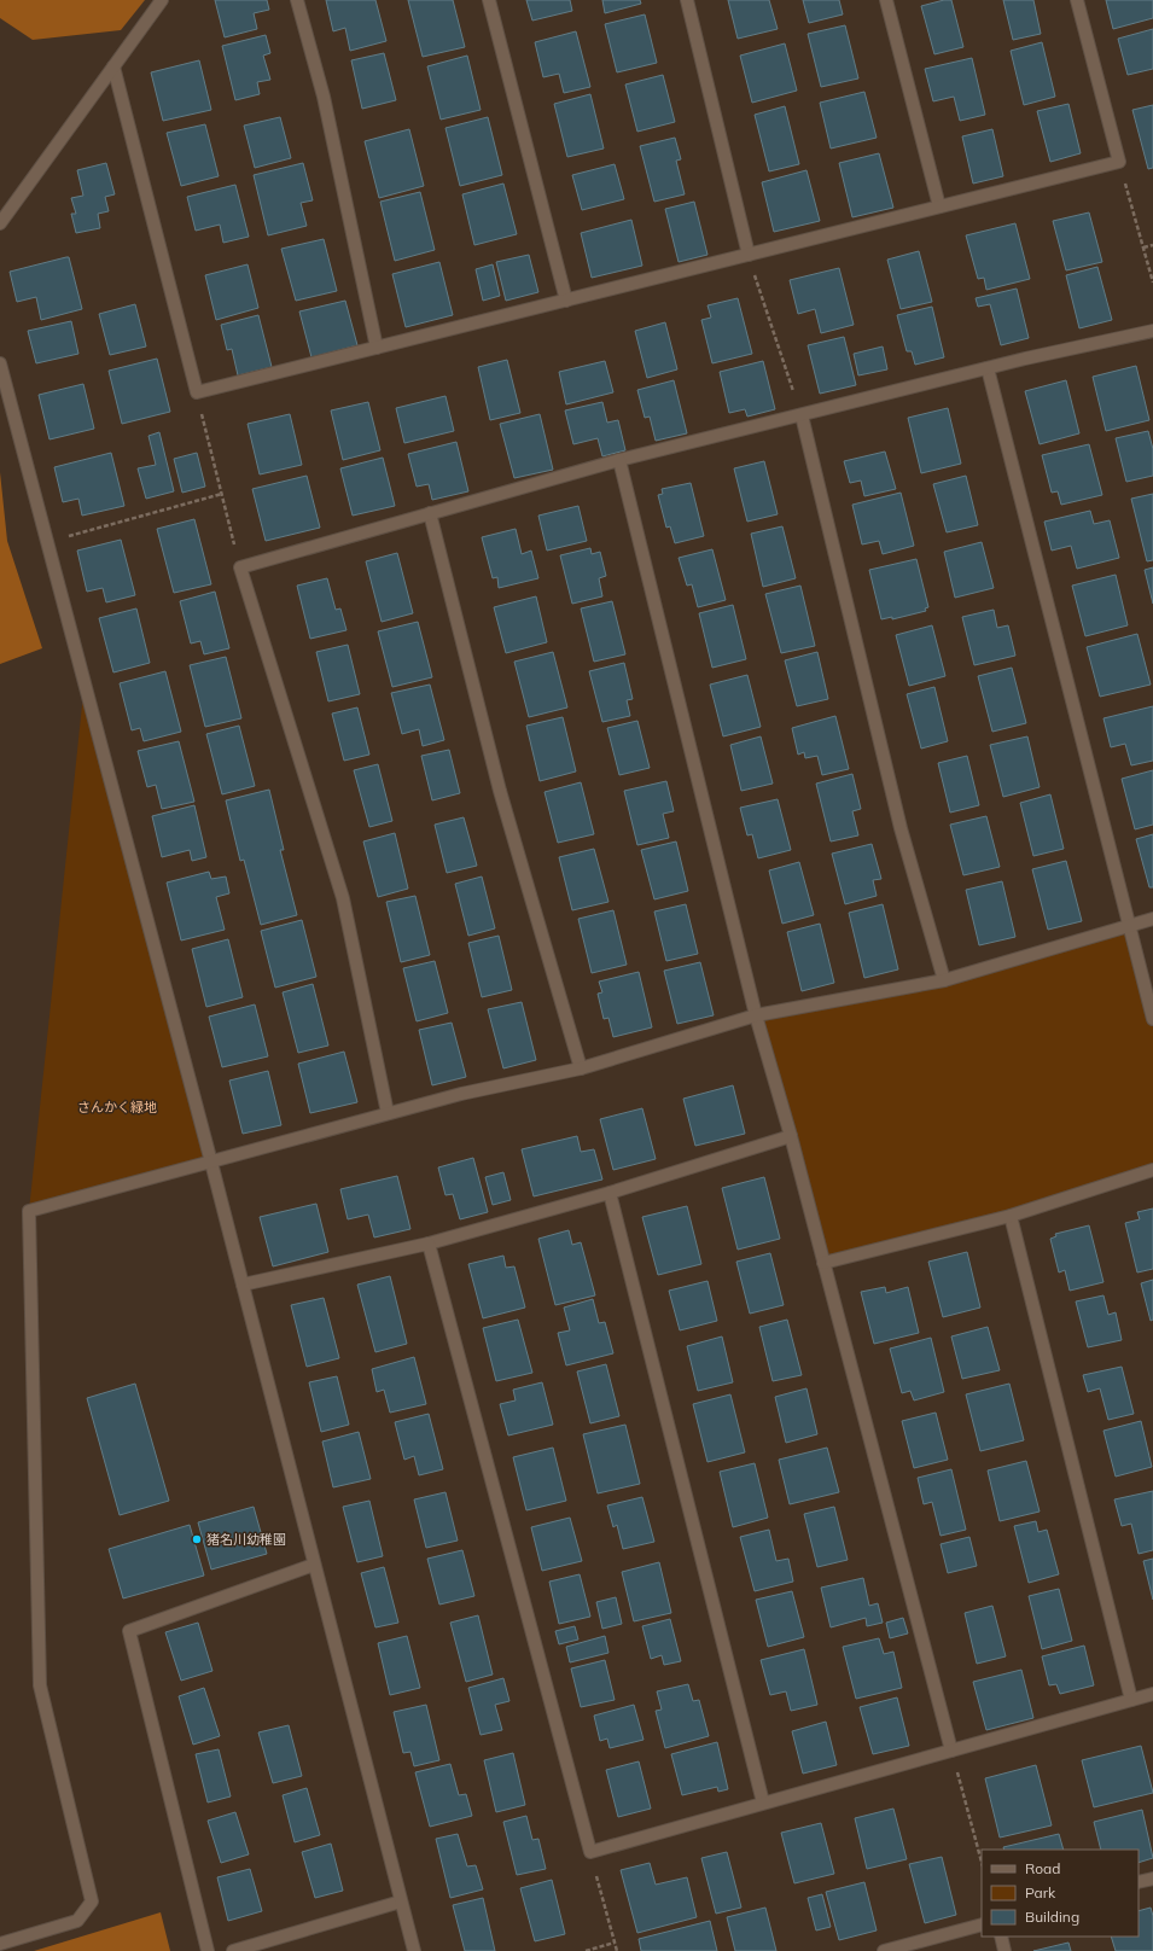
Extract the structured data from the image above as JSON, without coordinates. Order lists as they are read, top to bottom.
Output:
{
  "parks": ["さんかく緑地"],
  "places": ["猪名川幼稚園"],
  "legend": ["Road", "Park", "Building"]
}
